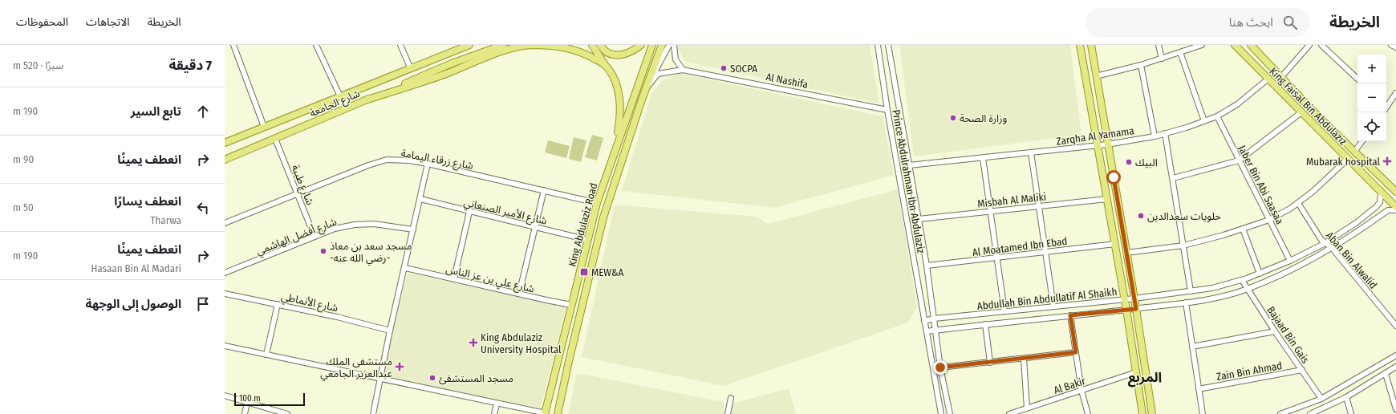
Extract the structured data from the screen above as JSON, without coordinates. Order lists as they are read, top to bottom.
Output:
{
  "streets": {
    "main road": ["شارع الجامعة", "King Faisal Bin Abdulaziz", "King Abdulaziz Road"],
    "street": [
      "Al Nashifa",
      "Zarqha Al Yamama",
      "شارع زرقاء اليمامة",
      "Prince Abdulrahman Ibn Abdulaziz",
      "شارع طيبة",
      "Jaber Bin Abi Saasaa",
      "Misbah Al Maliki",
      "شارع الأمير الصنعاني",
      "شارع أفضل الهاشمي",
      "Al Moatamed Ibn Ebad",
      "Aban Bin Alwalid",
      "شارع علي بن عز الناس",
      "Abdullah Bin Abdullatif Al Shaikh",
      "شارع الأنماطي",
      "Bajaad Bin Gais",
      "Zain Bin Ahmad",
      "Al Bakir"
    ]
  },
  "crossings": [
    ["Al Nashifa", "Prince Abdulrahman Ibn Abdulaziz"],
    ["شارع الجامعة", "شارع طيبة"],
    ["King Faisal Bin Abdulaziz", "Zarqha Al Yamama"],
    ["King Faisal Bin Abdulaziz", "Abdullah Bin Abdullatif Al Shaikh"],
    ["Zarqha Al Yamama", "Prince Abdulrahman Ibn Abdulaziz"],
    ["Zarqha Al Yamama", "Jaber Bin Abi Saasaa"],
    ["شارع زرقاء اليمامة", "شارع طيبة"],
    ["شارع زرقاء اليمامة", "King Abdulaziz Road"],
    ["Prince Abdulrahman Ibn Abdulaziz", "Misbah Al Maliki"],
    ["Prince Abdulrahman Ibn Abdulaziz", "Al Moatamed Ibn Ebad"],
    ["Prince Abdulrahman Ibn Abdulaziz", "Abdullah Bin Abdullatif Al Shaikh"],
    ["شارع طيبة", "شارع أفضل الهاشمي"],
    ["Jaber Bin Abi Saasaa", "Abdullah Bin Abdullatif Al Shaikh"],
    ["شارع الأمير الصنعاني", "King Abdulaziz Road"],
    ["King Abdulaziz Road", "شارع علي بن عز الناس"],
    ["Aban Bin Alwalid", "Abdullah Bin Abdullatif Al Shaikh"],
    ["Abdullah Bin Abdullatif Al Shaikh", "Bajaad Bin Gais"],
    ["Bajaad Bin Gais", "Zain Bin Ahmad"]
  ],
  "districts": ["المربع"],
  "places": {
    "other": [
      "SOCPA",
      "وزارة الصحة",
      "البيك",
      "حلويات سعدالدين",
      "مسجد سعد بن معاذ -رضي الله عنه-",
      "مسجد المستشفئ"
    ],
    "health": ["Mubarak hospital", "King Abdulaziz University Hospital", "مستشفى الملك عبدالعزيز الجامعي"],
    "transit": ["MEW&A"]
  },
  "scale_bar": "100 m",
  "page": {
    "header": "الخريطة",
    "search": "ابحث هنا",
    "nav": ["الخريطة", "الاتجاهات", "المحفوظات"],
    "heading": ["7 دقيقة", "سيرًا · 520 m"],
    "map_buttons": ["+", "−"],
    "list": [
      ["تابع السير", "190 m"],
      ["انعطف يمينًا", "90 m"],
      ["انعطف يسارًا", "Tharwa", "50 m"],
      ["انعطف يمينًا", "Hasaan Bin Al Madari", "190 m"],
      "الوصول إلى الوجهة"
    ],
    "scale": "100 m"
  }
}
